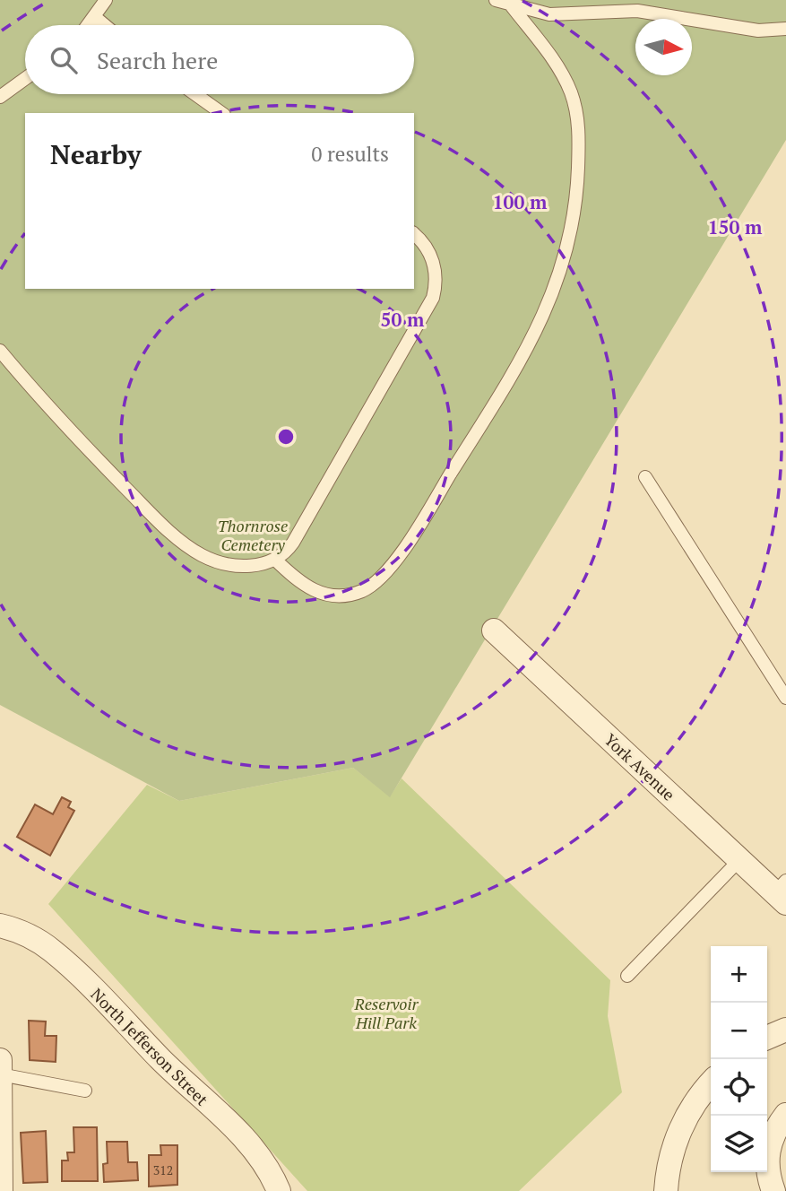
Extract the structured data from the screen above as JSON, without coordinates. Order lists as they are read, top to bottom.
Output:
{
  "streets": {
    "street": ["York Avenue", "North Jefferson Street"]
  },
  "parks": ["Thornrose Cemetery", "Reservoir Hill Park"],
  "house_numbers": ["312"],
  "north": "right",
  "page": {
    "search": "Search here",
    "heading": ["Nearby", "0 results"],
    "map_buttons": ["+", "−"]
  },
  "rings": ["100 m", "150 m", "50 m"]
}
